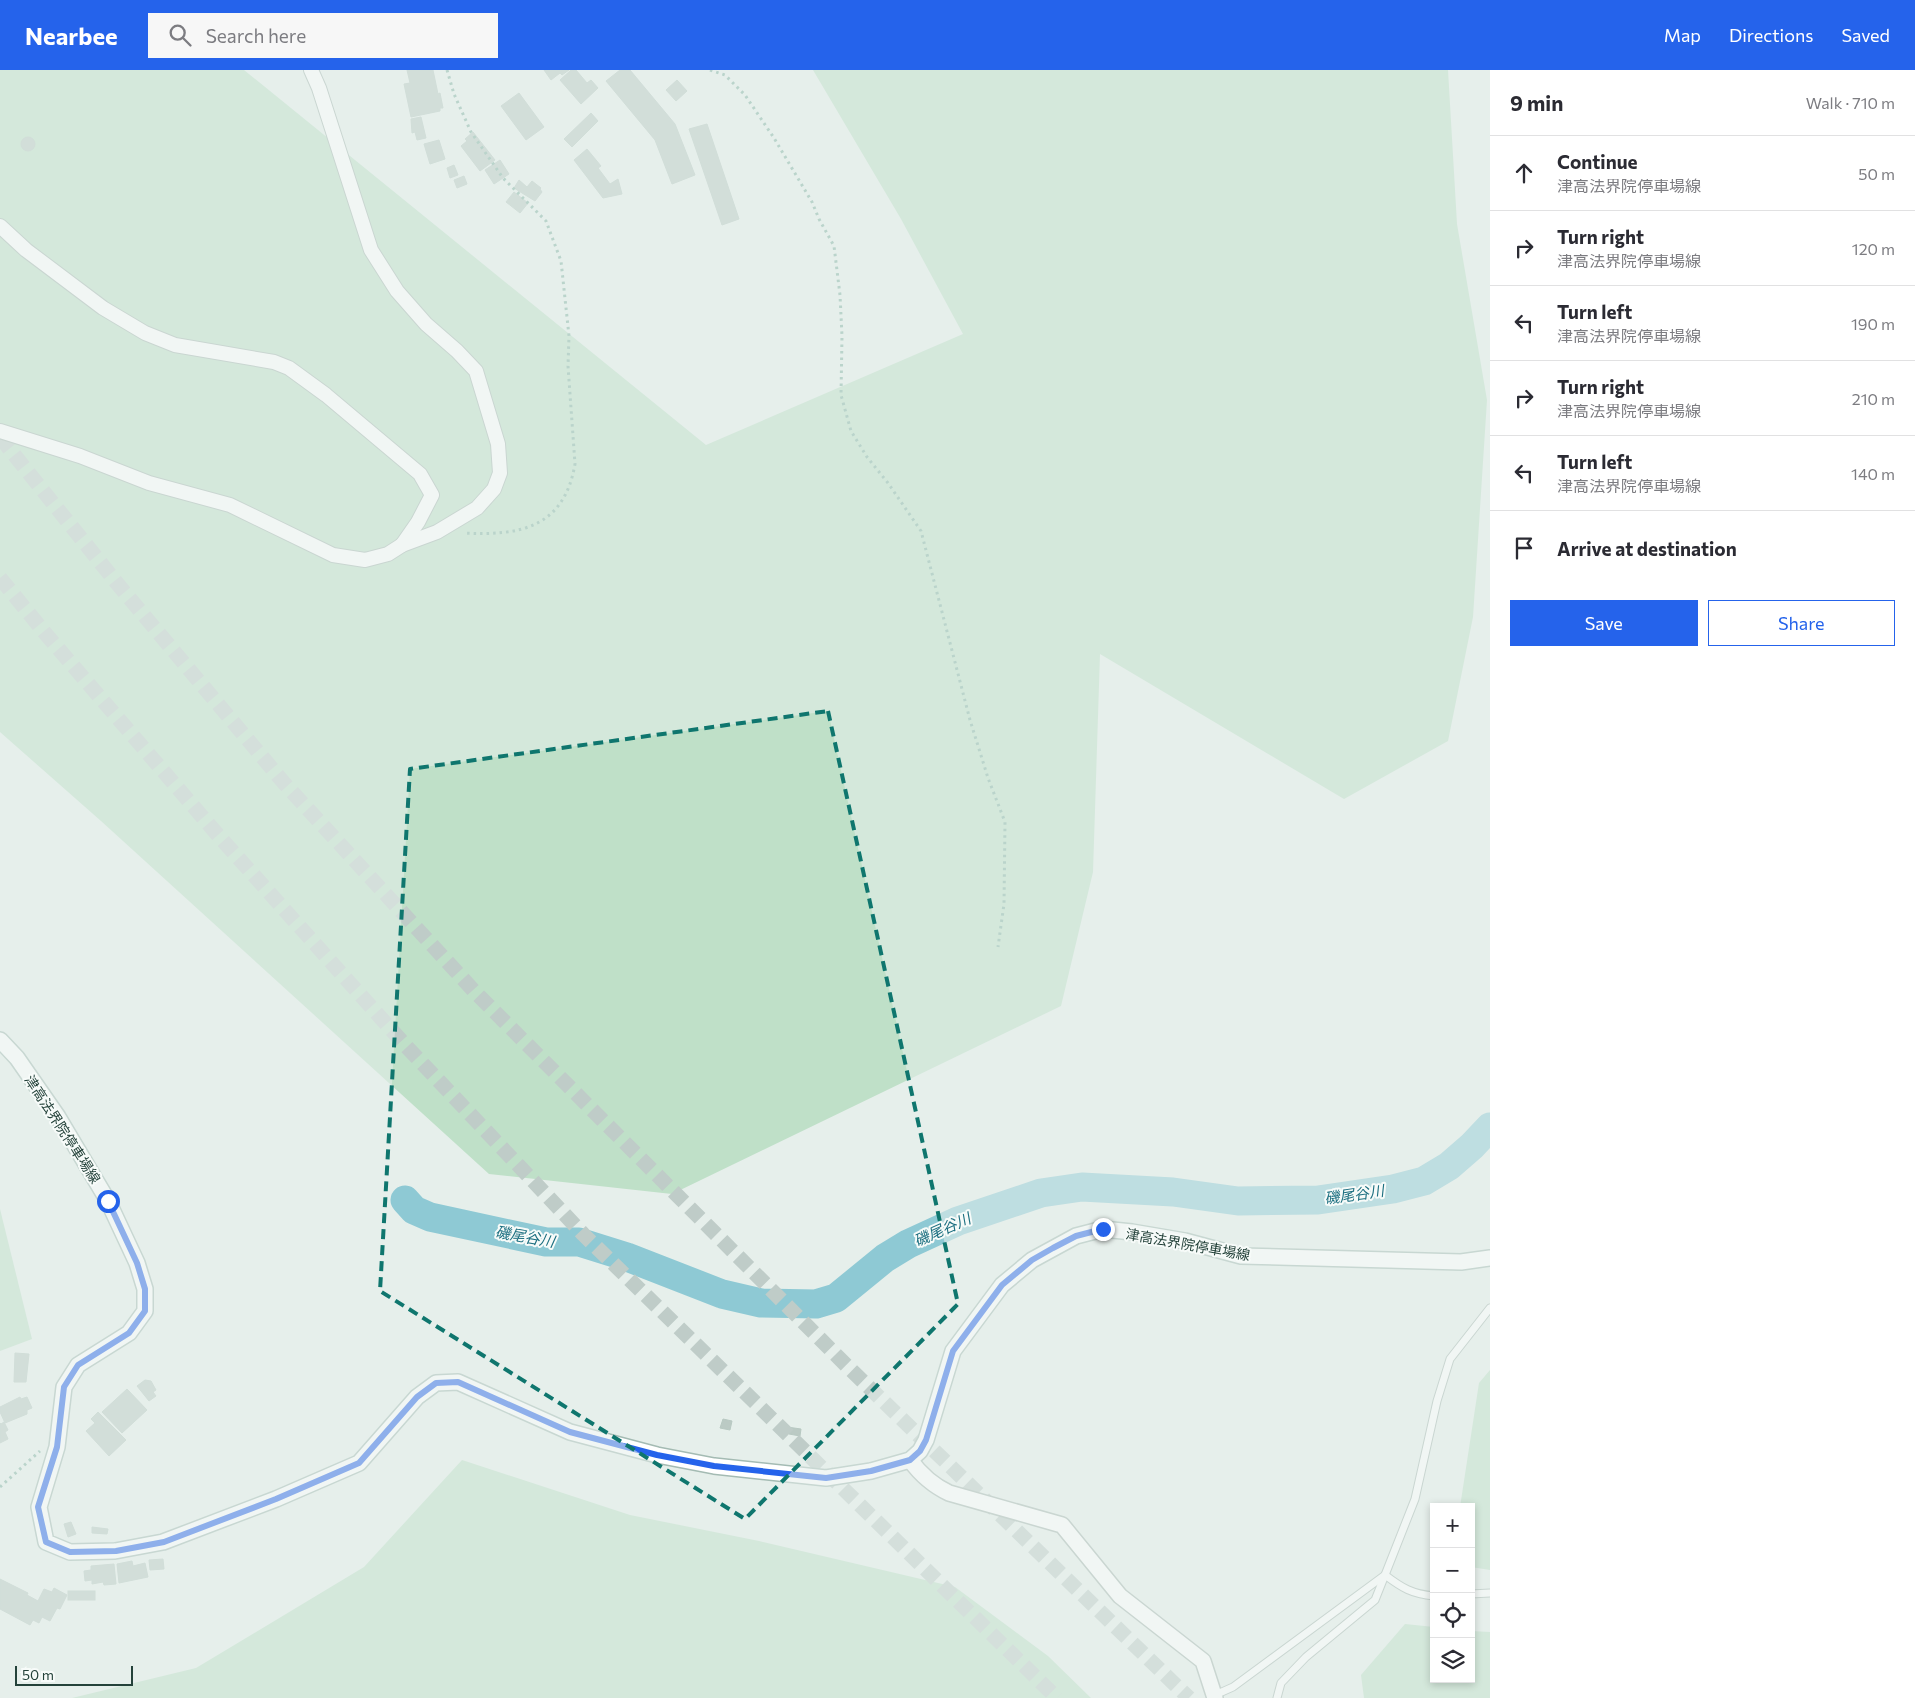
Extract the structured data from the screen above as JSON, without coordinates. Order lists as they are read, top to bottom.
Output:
{
  "streets": {
    "main road": ["津高法界院停車場線"]
  },
  "water": ["磯尾谷川"],
  "scale_bar": "50 m",
  "page": {
    "header": "Nearbee",
    "search": "Search here",
    "nav": ["Map", "Directions", "Saved"],
    "heading": ["9 min", "Walk · 710 m"],
    "list": [
      ["Continue", "津高法界院停車場線", "50 m"],
      ["Turn right", "津高法界院停車場線", "120 m"],
      ["Turn left", "津高法界院停車場線", "190 m"],
      ["Turn right", "津高法界院停車場線", "210 m"],
      ["Turn left", "津高法界院停車場線", "140 m"],
      "Arrive at destination"
    ],
    "buttons": ["Save", "Share"],
    "map_buttons": ["+", "−"],
    "scale": "50 m"
  }
}
